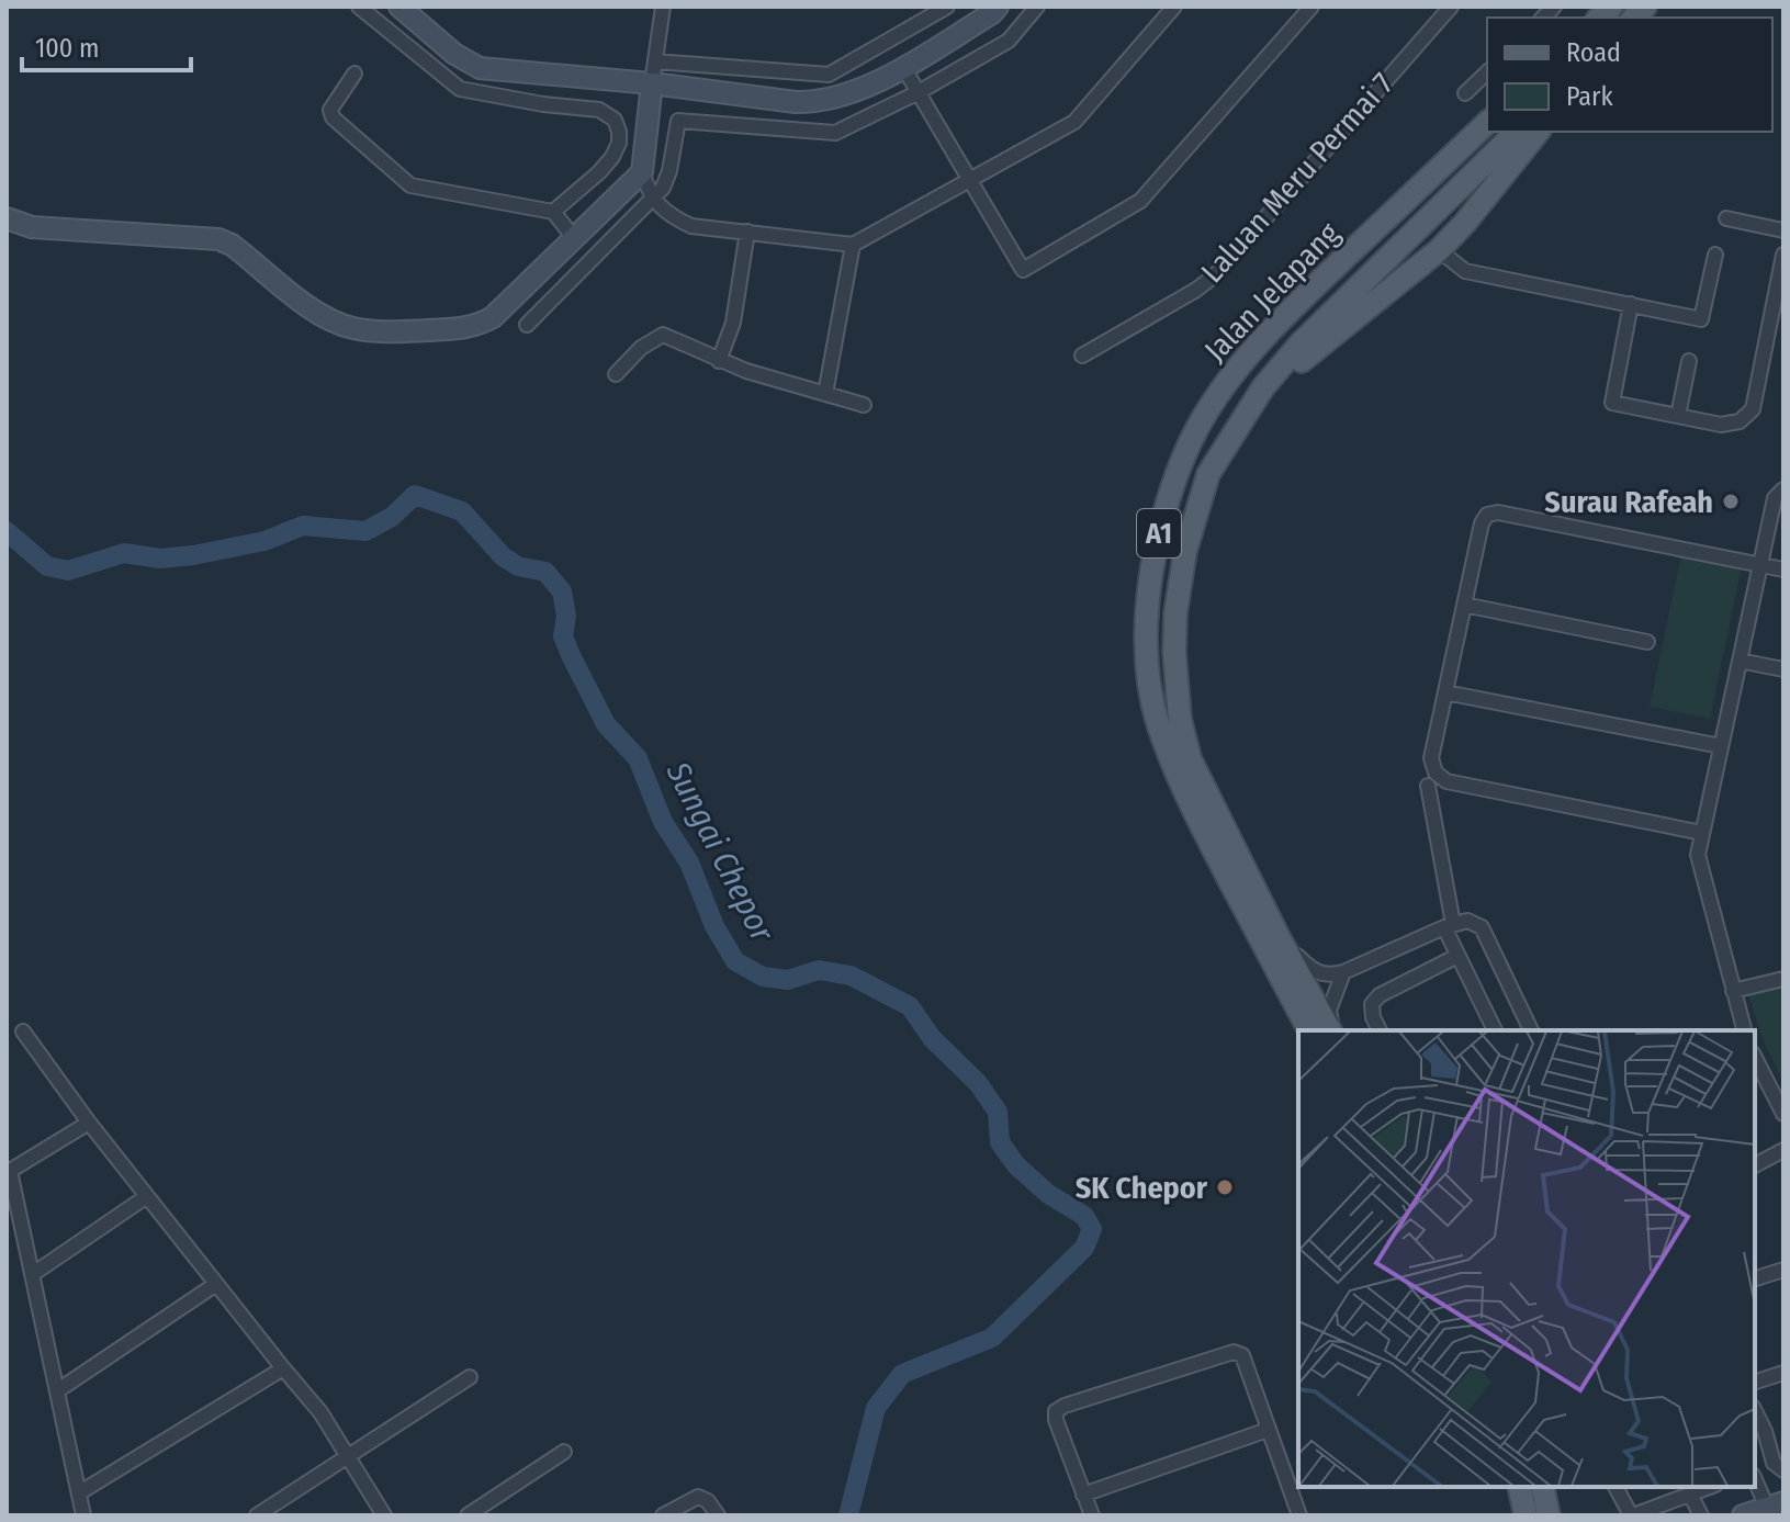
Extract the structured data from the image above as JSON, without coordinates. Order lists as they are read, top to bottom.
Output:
{
  "streets": {
    "main road": ["Jalan Jelapang", "A1"],
    "street": ["Laluan Meru Permai 7"]
  },
  "water": ["Sungai Chepor"],
  "places": ["Surau Rafeah", "SK Chepor"],
  "legend": ["Road", "Park"],
  "scale_bar": "100 m"
}
